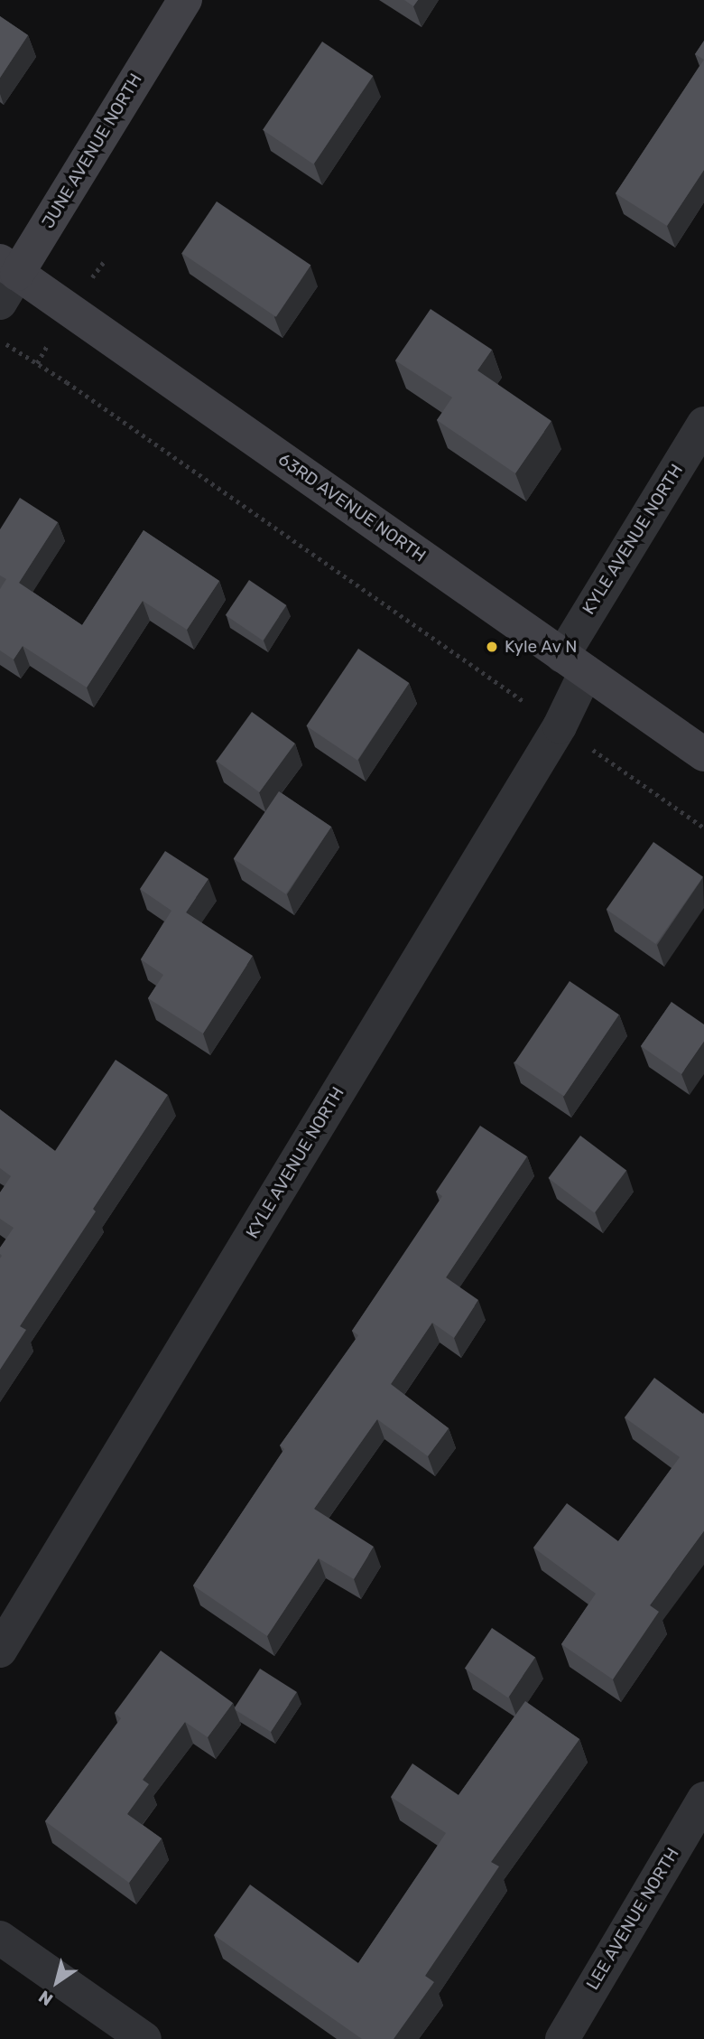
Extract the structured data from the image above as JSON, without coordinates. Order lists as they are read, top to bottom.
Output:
{
  "streets": {
    "street": [
      "JUNE AVENUE NORTH",
      "63RD AVENUE NORTH",
      "KYLE AVENUE NORTH",
      "LEE AVENUE NORTH"
    ]
  },
  "crossings": [
    ["JUNE AVENUE NORTH", "63RD AVENUE NORTH"],
    ["63RD AVENUE NORTH", "KYLE AVENUE NORTH"]
  ],
  "places": ["Kyle Av N"],
  "north": "bottom left"
}
